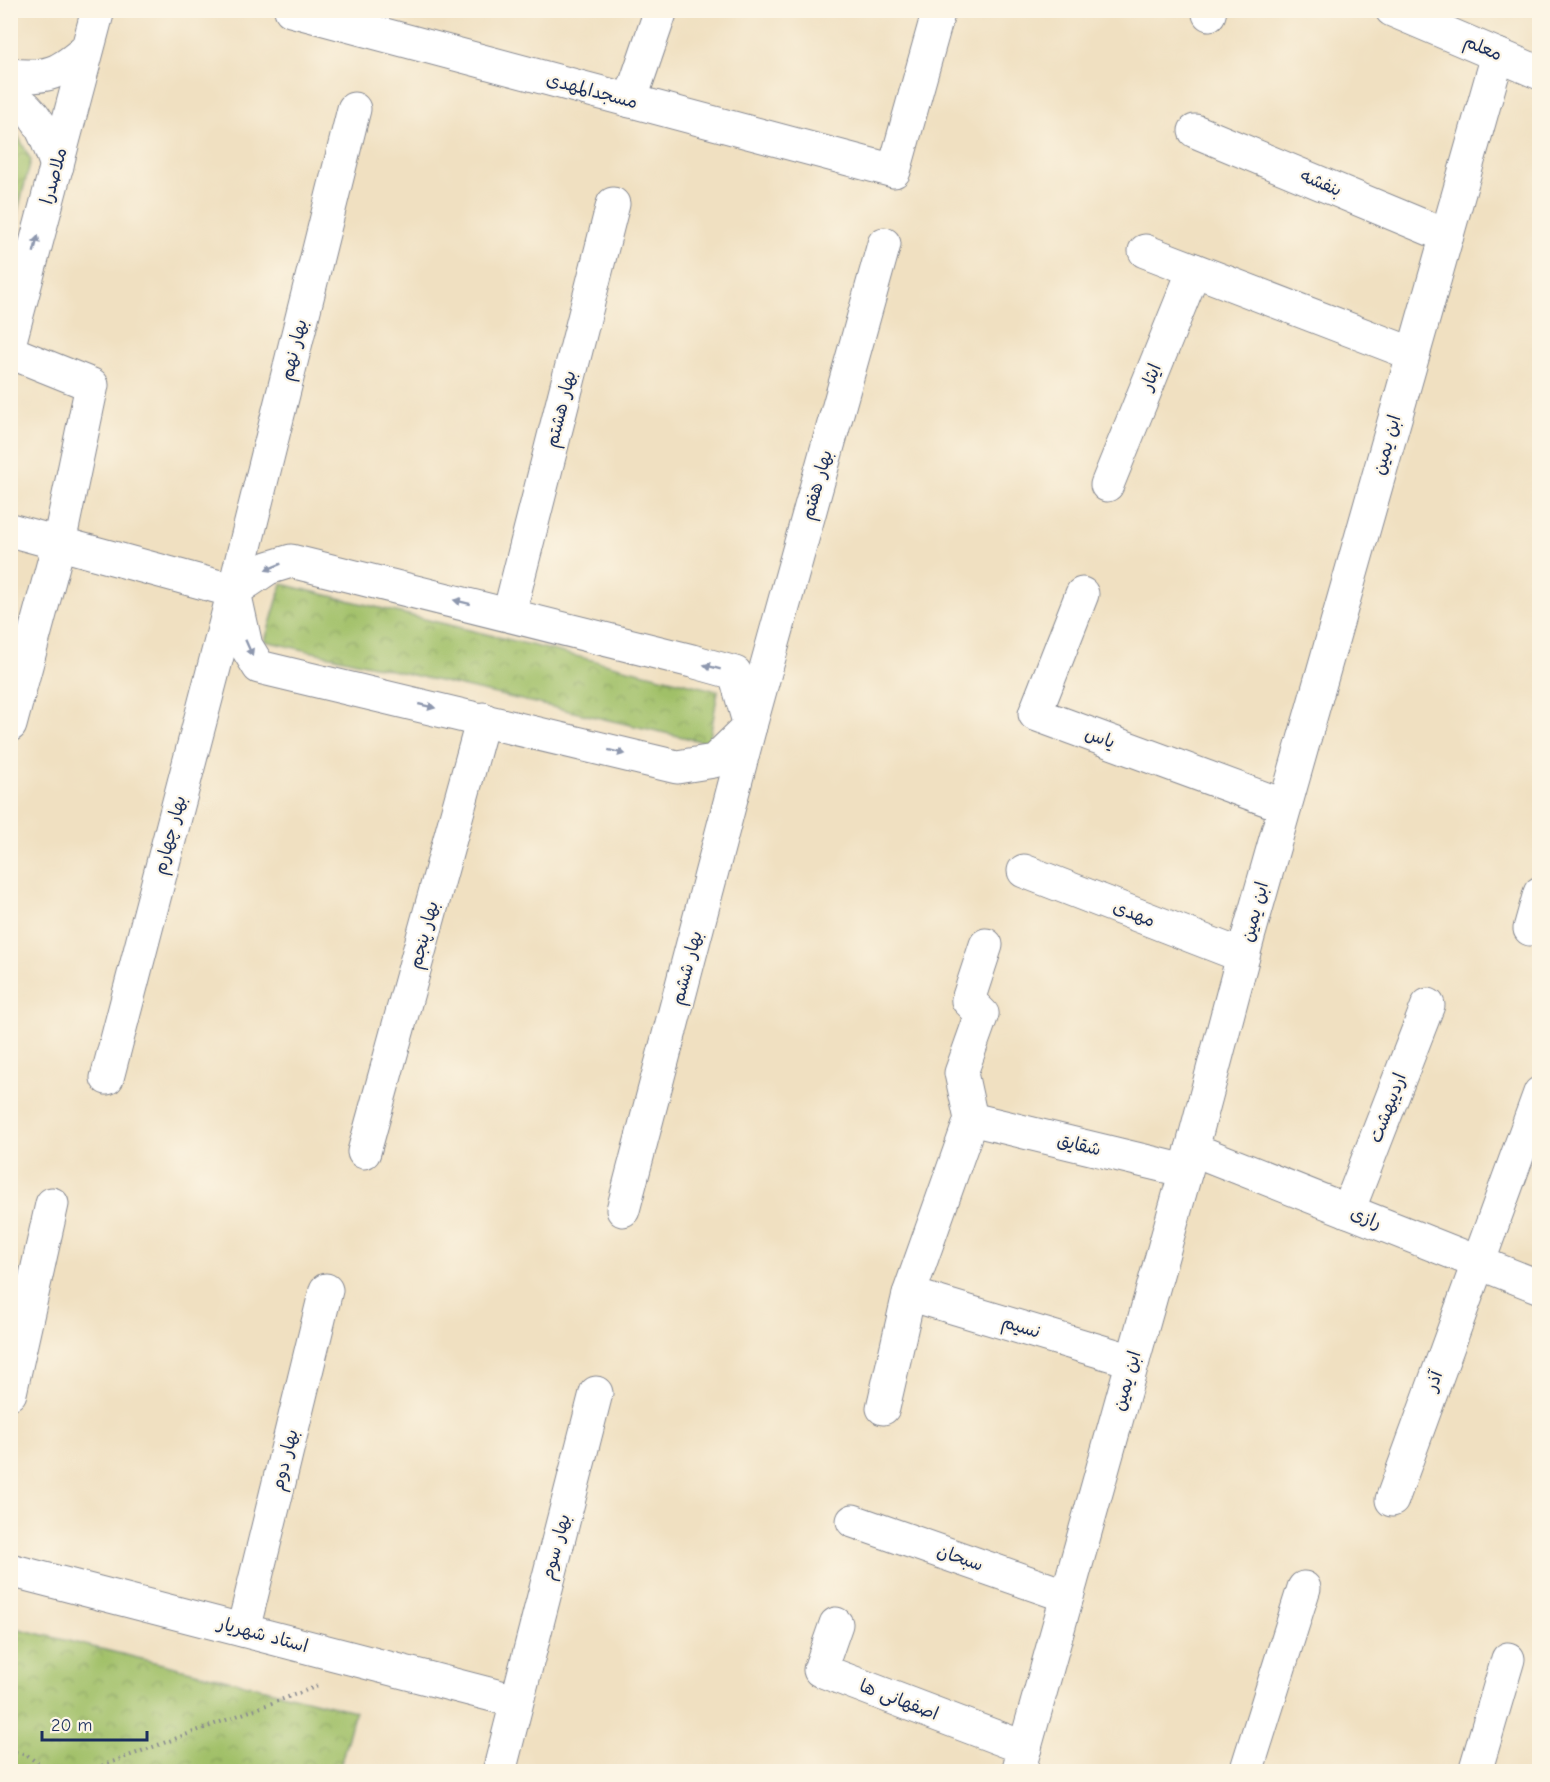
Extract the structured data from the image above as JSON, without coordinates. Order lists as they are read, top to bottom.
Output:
{
  "streets": {
    "street": [
      "معلم",
      "مسجدالمهدی",
      "ملاصدرا",
      "بنفشه",
      "بهار نهم",
      "ایثار",
      "بهار هشتم",
      "ابن یمین",
      "بهار هفتم",
      "یاس",
      "بهار چهارم",
      "مهدی",
      "بهار پنجم",
      "بهار ششم",
      "اردیبهشت",
      "شقایق",
      "رازی",
      "نسیم",
      "آذر",
      "بهار دوم",
      "بهار سوم",
      "سبحان",
      "استاد شهریار",
      "اصفهانی ها"
    ]
  },
  "crossings": [
    ["معلم", "ابن یمین"],
    ["بنفشه", "ابن یمین"],
    ["بهار نهم", "بهار چهارم"],
    ["ابن یمین", "یاس"],
    ["ابن یمین", "مهدی"],
    ["ابن یمین", "شقایق"],
    ["ابن یمین", "رازی"],
    ["ابن یمین", "نسیم"],
    ["ابن یمین", "سبحان"],
    ["ابن یمین", "اصفهانی ها"],
    ["بهار هفتم", "بهار ششم"],
    ["اردیبهشت", "رازی"],
    ["شقایق", "رازی"],
    ["رازی", "آذر"],
    ["بهار دوم", "استاد شهریار"],
    ["بهار سوم", "استاد شهریار"]
  ],
  "one_way": ["ملاصدرا"],
  "scale_bar": "20 m"
}
